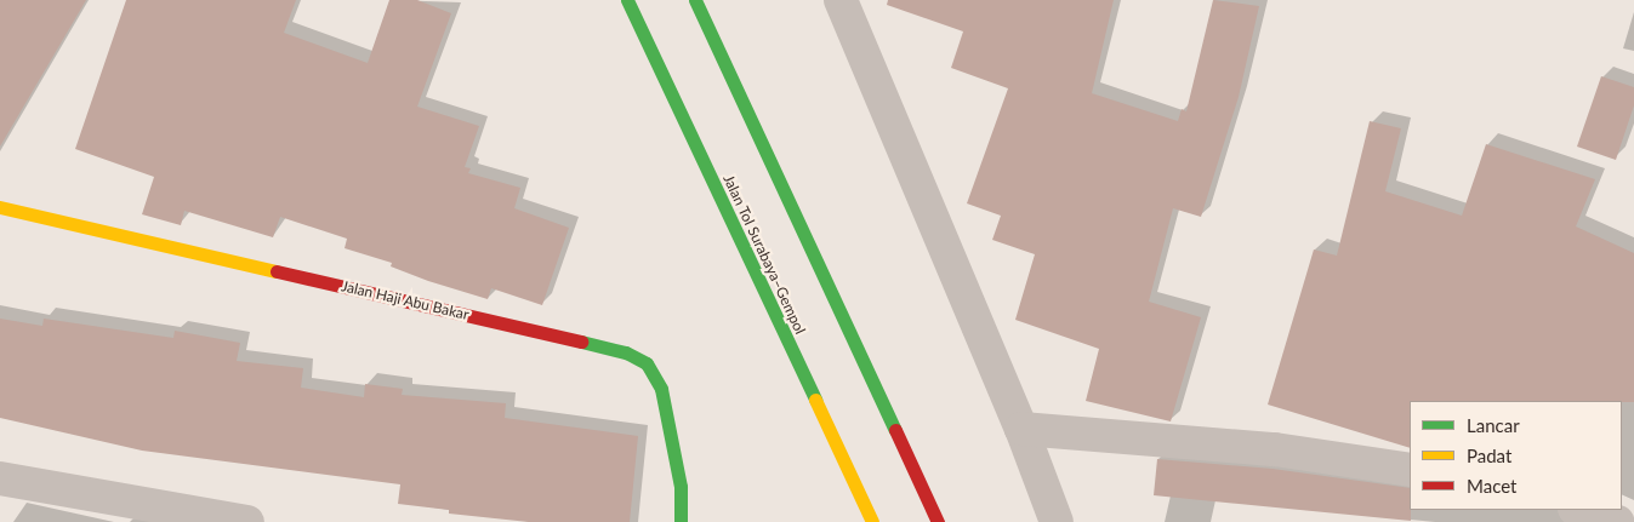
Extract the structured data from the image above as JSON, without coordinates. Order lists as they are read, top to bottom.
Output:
{
  "streets": {
    "main road": ["Jalan Tol Surabaya–Gempol", "Jalan Haji Abu Bakar"]
  },
  "legend": ["Lancar", "Padat", "Macet"]
}
